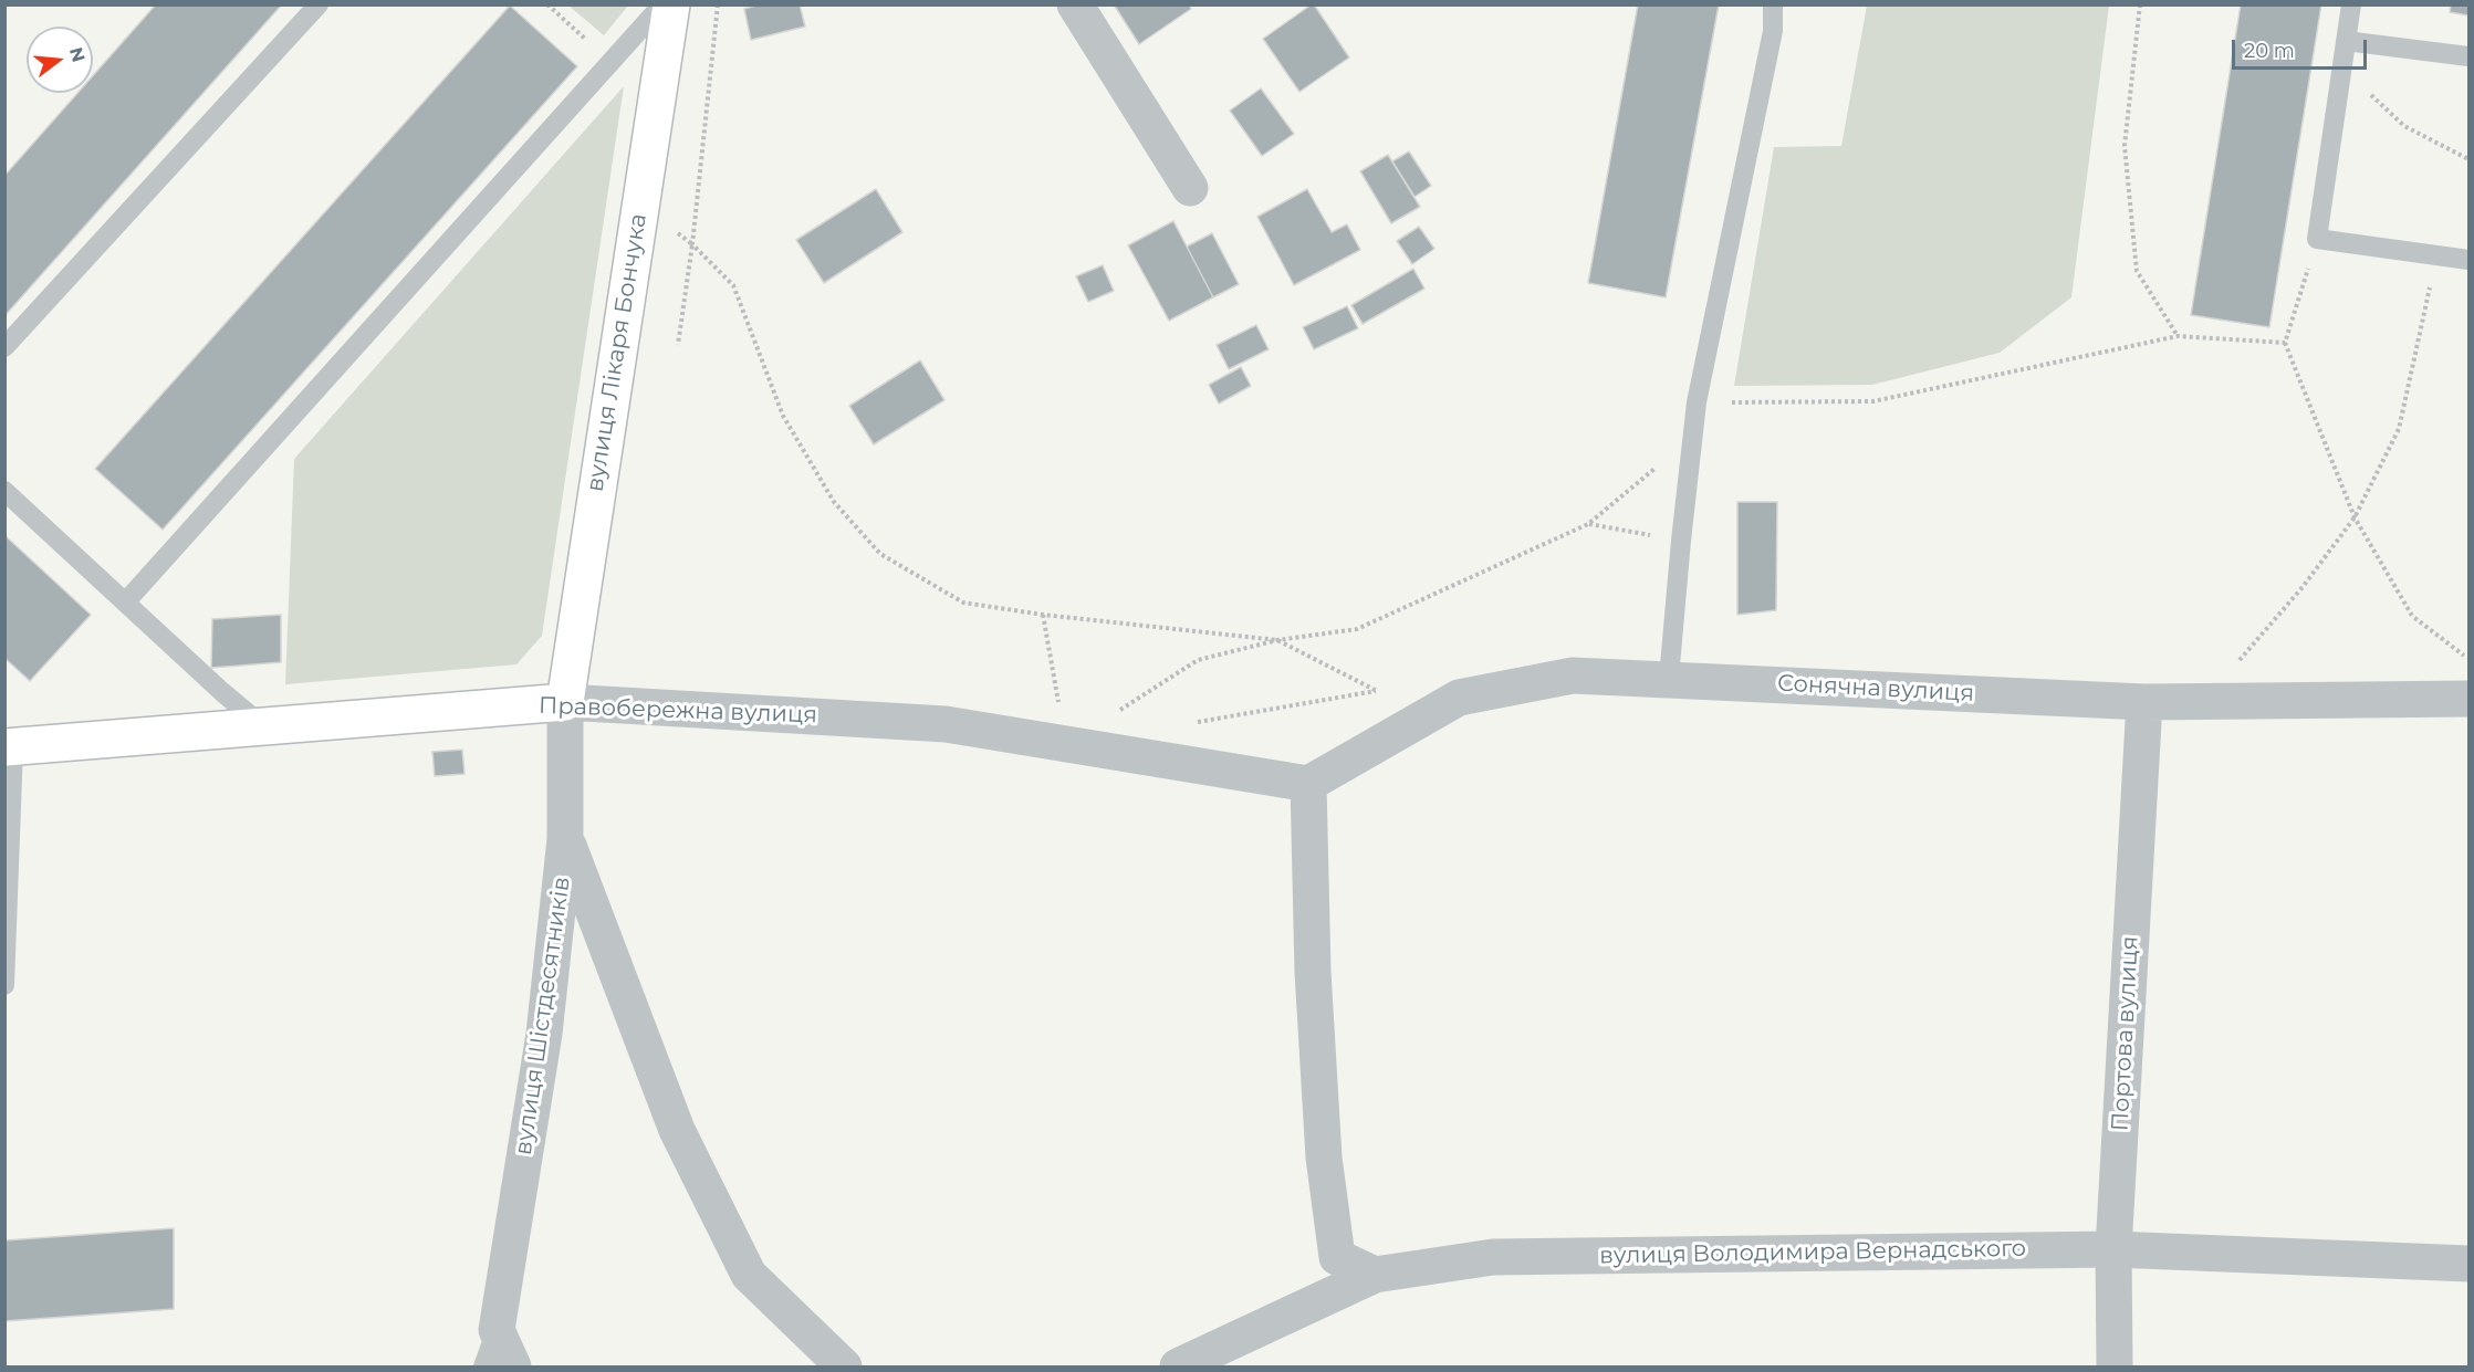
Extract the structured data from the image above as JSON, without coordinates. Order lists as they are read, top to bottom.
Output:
{
  "streets": {
    "street": [
      "вулиця Лікаря Бончука",
      "Сонячна вулиця",
      "Правобережна вулиця",
      "вулиця Шістдесятників",
      "Портова вулиця",
      "вулиця Володимира Вернадського"
    ]
  },
  "crossings": [
    ["вулиця Лікаря Бончука", "Правобережна вулиця"],
    ["вулиця Лікаря Бончука", "вулиця Шістдесятників"],
    ["Сонячна вулиця", "Правобережна вулиця"],
    ["Сонячна вулиця", "Портова вулиця"],
    ["Правобережна вулиця", "вулиця Шістдесятників"],
    ["Портова вулиця", "вулиця Володимира Вернадського"]
  ],
  "scale_bar": "20 m",
  "north": "right"
}
